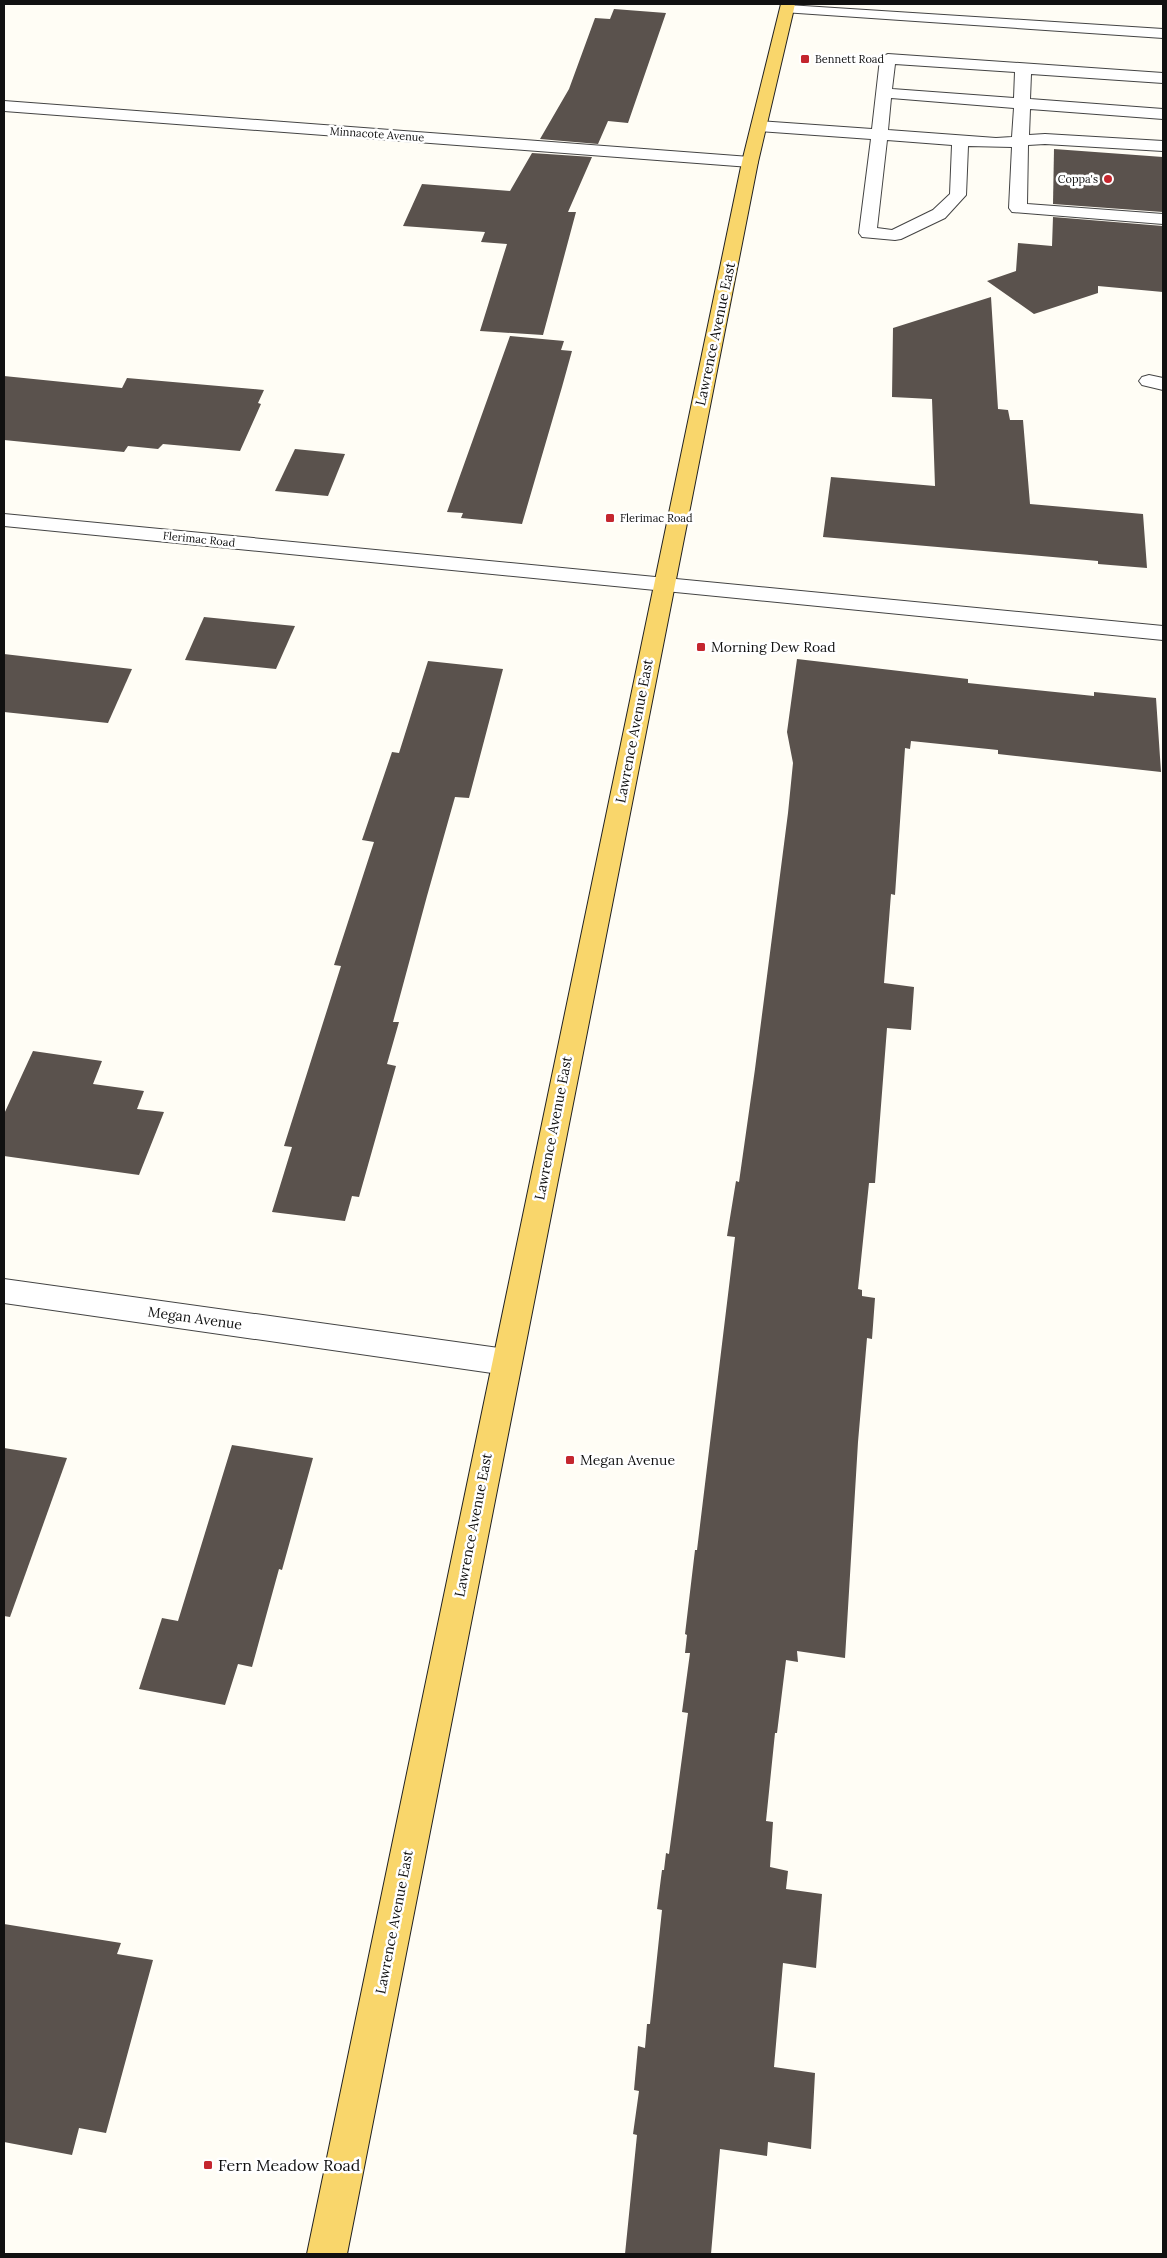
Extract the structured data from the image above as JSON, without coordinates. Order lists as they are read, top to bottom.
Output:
{
  "streets": {
    "main road": ["Lawrence Avenue East"],
    "street": ["Minnacote Avenue", "Flerimac Road", "Megan Avenue"]
  },
  "crossings": [
    ["Minnacote Avenue", "Lawrence Avenue East"],
    ["Lawrence Avenue East", "Flerimac Road"],
    ["Lawrence Avenue East", "Megan Avenue"]
  ],
  "places": {
    "transit": [
      "Bennett Road",
      "Flerimac Road",
      "Morning Dew Road",
      "Megan Avenue",
      "Fern Meadow Road"
    ],
    "other": ["Coppa's"]
  }
}
